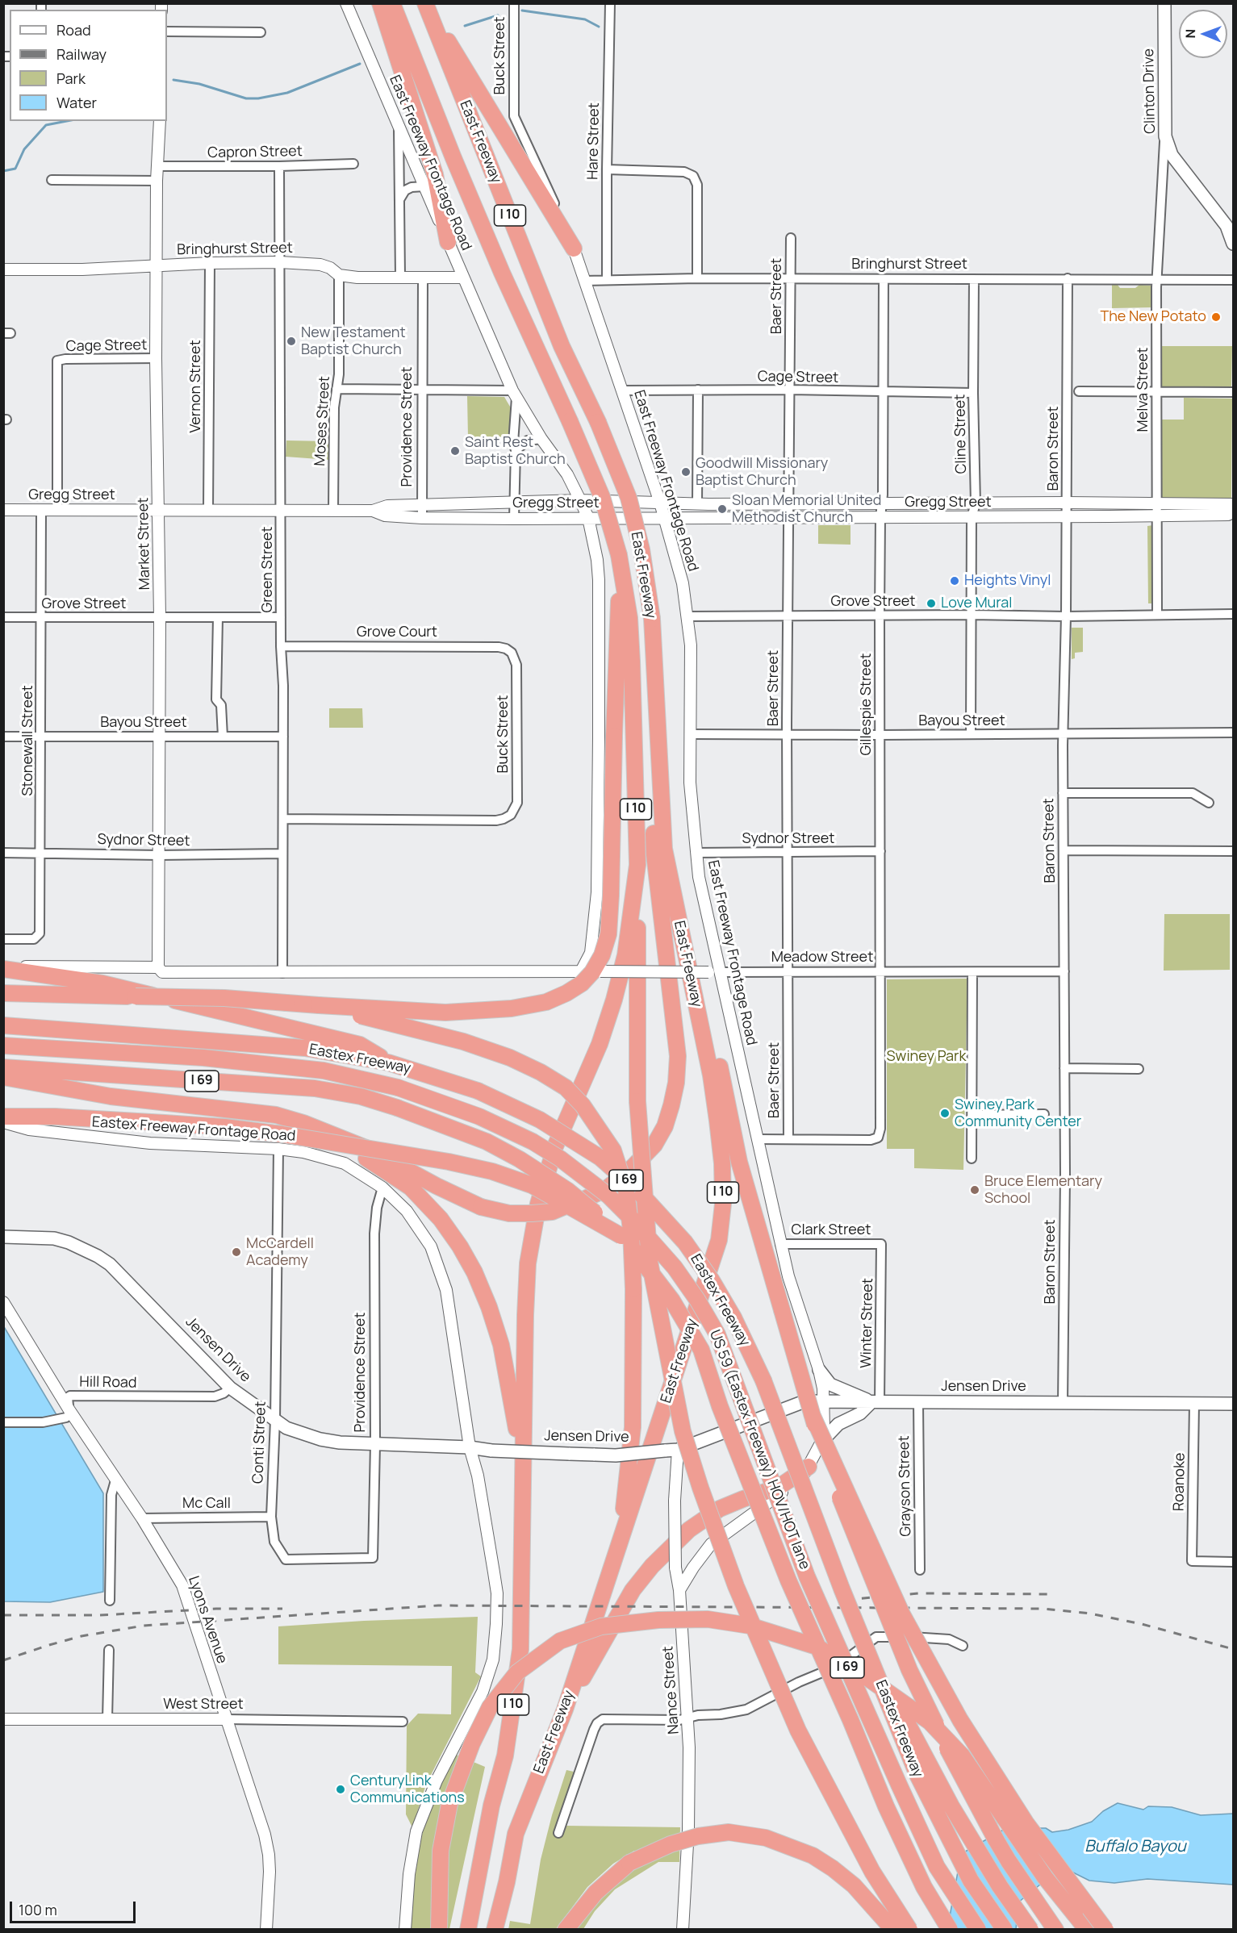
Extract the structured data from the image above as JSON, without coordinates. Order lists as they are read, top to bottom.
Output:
{
  "streets": {
    "highway": [
      "East Freeway",
      "I 10",
      "Eastex Freeway",
      "I 69",
      "US 59 (Eastex Freeway) HOV/HOT lane"
    ],
    "main road": ["Clinton Drive", "Jensen Drive"],
    "street": [
      "Buck Street",
      "Hare Street",
      "Capron Street",
      "East Freeway Frontage Road",
      "Bringhurst Street",
      "Baer Street",
      "Cage Street",
      "Vernon Street",
      "Melva Street",
      "Moses Street",
      "Providence Street",
      "Cline Street",
      "Baron Street",
      "Gregg Street",
      "Market Street",
      "Green Street",
      "Grove Street",
      "Grove Court",
      "Gillespie Street",
      "Bayou Street",
      "Stonewall Street",
      "Sydnor Street",
      "Meadow Street",
      "Eastex Freeway Frontage Road",
      "Clark Street",
      "Winter Street",
      "Hill Road",
      "Conti Street",
      "Roanoke",
      "Grayson Street",
      "Mc Call",
      "Lyons Avenue",
      "Nance Street",
      "West Street"
    ]
  },
  "crossings": [
    ["Buck Street", "East Freeway Frontage Road"],
    ["Buck Street", "Green Street"],
    ["Buck Street", "Grove Court"],
    ["Clinton Drive", "Melva Street"],
    ["Hare Street", "Bringhurst Street"],
    ["Capron Street", "Market Street"],
    ["Capron Street", "Green Street"],
    ["East Freeway Frontage Road", "Bringhurst Street"],
    ["East Freeway Frontage Road", "Cage Street"],
    ["East Freeway Frontage Road", "Gregg Street"],
    ["East Freeway Frontage Road", "Grove Street"],
    ["East Freeway Frontage Road", "Bayou Street"],
    ["East Freeway Frontage Road", "Sydnor Street"],
    ["East Freeway Frontage Road", "Meadow Street"],
    ["East Freeway Frontage Road", "Clark Street"],
    ["East Freeway Frontage Road", "Jensen Drive"],
    ["East Freeway Frontage Road", "Nance Street"],
    ["Bringhurst Street", "Baer Street"],
    ["Bringhurst Street", "Vernon Street"],
    ["Bringhurst Street", "Melva Street"],
    ["Bringhurst Street", "Moses Street"],
    ["Bringhurst Street", "Providence Street"],
    ["Bringhurst Street", "Cline Street"],
    ["Bringhurst Street", "Baron Street"],
    ["Bringhurst Street", "Market Street"],
    ["Bringhurst Street", "Green Street"],
    ["Bringhurst Street", "Gillespie Street"],
    ["Baer Street", "Cage Street"],
    ["Baer Street", "Gregg Street"],
    ["Baer Street", "Grove Street"],
    ["Baer Street", "Gillespie Street"],
    ["Baer Street", "Bayou Street"],
    ["Baer Street", "Sydnor Street"],
    ["Baer Street", "Meadow Street"],
    ["Cage Street", "Cline Street"],
    ["Cage Street", "Gregg Street"],
    ["Cage Street", "Market Street"],
    ["Cage Street", "Gillespie Street"],
    ["Vernon Street", "Gregg Street"],
    ["Melva Street", "Gregg Street"],
    ["Melva Street", "Grove Street"],
    ["Moses Street", "Gregg Street"],
    ["Providence Street", "Gregg Street"],
    ["Providence Street", "Eastex Freeway Frontage Road"],
    ["Providence Street", "Jensen Drive"],
    ["Providence Street", "Conti Street"],
    ["Cline Street", "Gregg Street"],
    ["Cline Street", "Grove Street"],
    ["Cline Street", "Bayou Street"],
    ["Baron Street", "Gregg Street"],
    ["Baron Street", "Grove Street"],
    ["Baron Street", "Bayou Street"],
    ["Baron Street", "Meadow Street"],
    ["Baron Street", "Jensen Drive"],
    ["Gregg Street", "Market Street"],
    ["Gregg Street", "Green Street"],
    ["Gregg Street", "Gillespie Street"],
    ["Gregg Street", "Stonewall Street"],
    ["Market Street", "Grove Street"],
    ["Market Street", "Bayou Street"],
    ["Market Street", "Sydnor Street"],
    ["Green Street", "Grove Street"],
    ["Green Street", "Grove Court"],
    ["Green Street", "Bayou Street"],
    ["Green Street", "Sydnor Street"],
    ["Grove Street", "Gillespie Street"],
    ["Grove Street", "Stonewall Street"],
    ["Gillespie Street", "Bayou Street"],
    ["Gillespie Street", "Sydnor Street"],
    ["Gillespie Street", "Meadow Street"],
    ["Bayou Street", "Stonewall Street"],
    ["Stonewall Street", "Sydnor Street"],
    ["Eastex Freeway Frontage Road", "Jensen Drive"],
    ["Eastex Freeway Frontage Road", "Conti Street"],
    ["Clark Street", "Winter Street"],
    ["Winter Street", "Jensen Drive"],
    ["Jensen Drive", "Hill Road"],
    ["Jensen Drive", "Conti Street"],
    ["Jensen Drive", "Roanoke"],
    ["Jensen Drive", "Grayson Street"],
    ["Jensen Drive", "Nance Street"],
    ["Hill Road", "Lyons Avenue"],
    ["Conti Street", "Mc Call"],
    ["Mc Call", "Lyons Avenue"],
    ["Lyons Avenue", "West Street"]
  ],
  "water": ["Buffalo Bayou"],
  "parks": ["Swiney Park"],
  "places": [
    "The New Potato",
    "New Testament Baptist Church",
    "Saint Rest Baptist Church",
    "Goodwill Missionary Baptist Church",
    "Sloan Memorial United Methodist Church",
    "Heights Vinyl",
    "Love Mural",
    "Swiney Park Community Center",
    "Bruce Elementary School",
    "McCardell Academy",
    "CenturyLink Communications"
  ],
  "legend": [
    "Road",
    "Railway",
    "Park",
    "Water"
  ],
  "scale_bar": "100 m",
  "north": "left"
}
